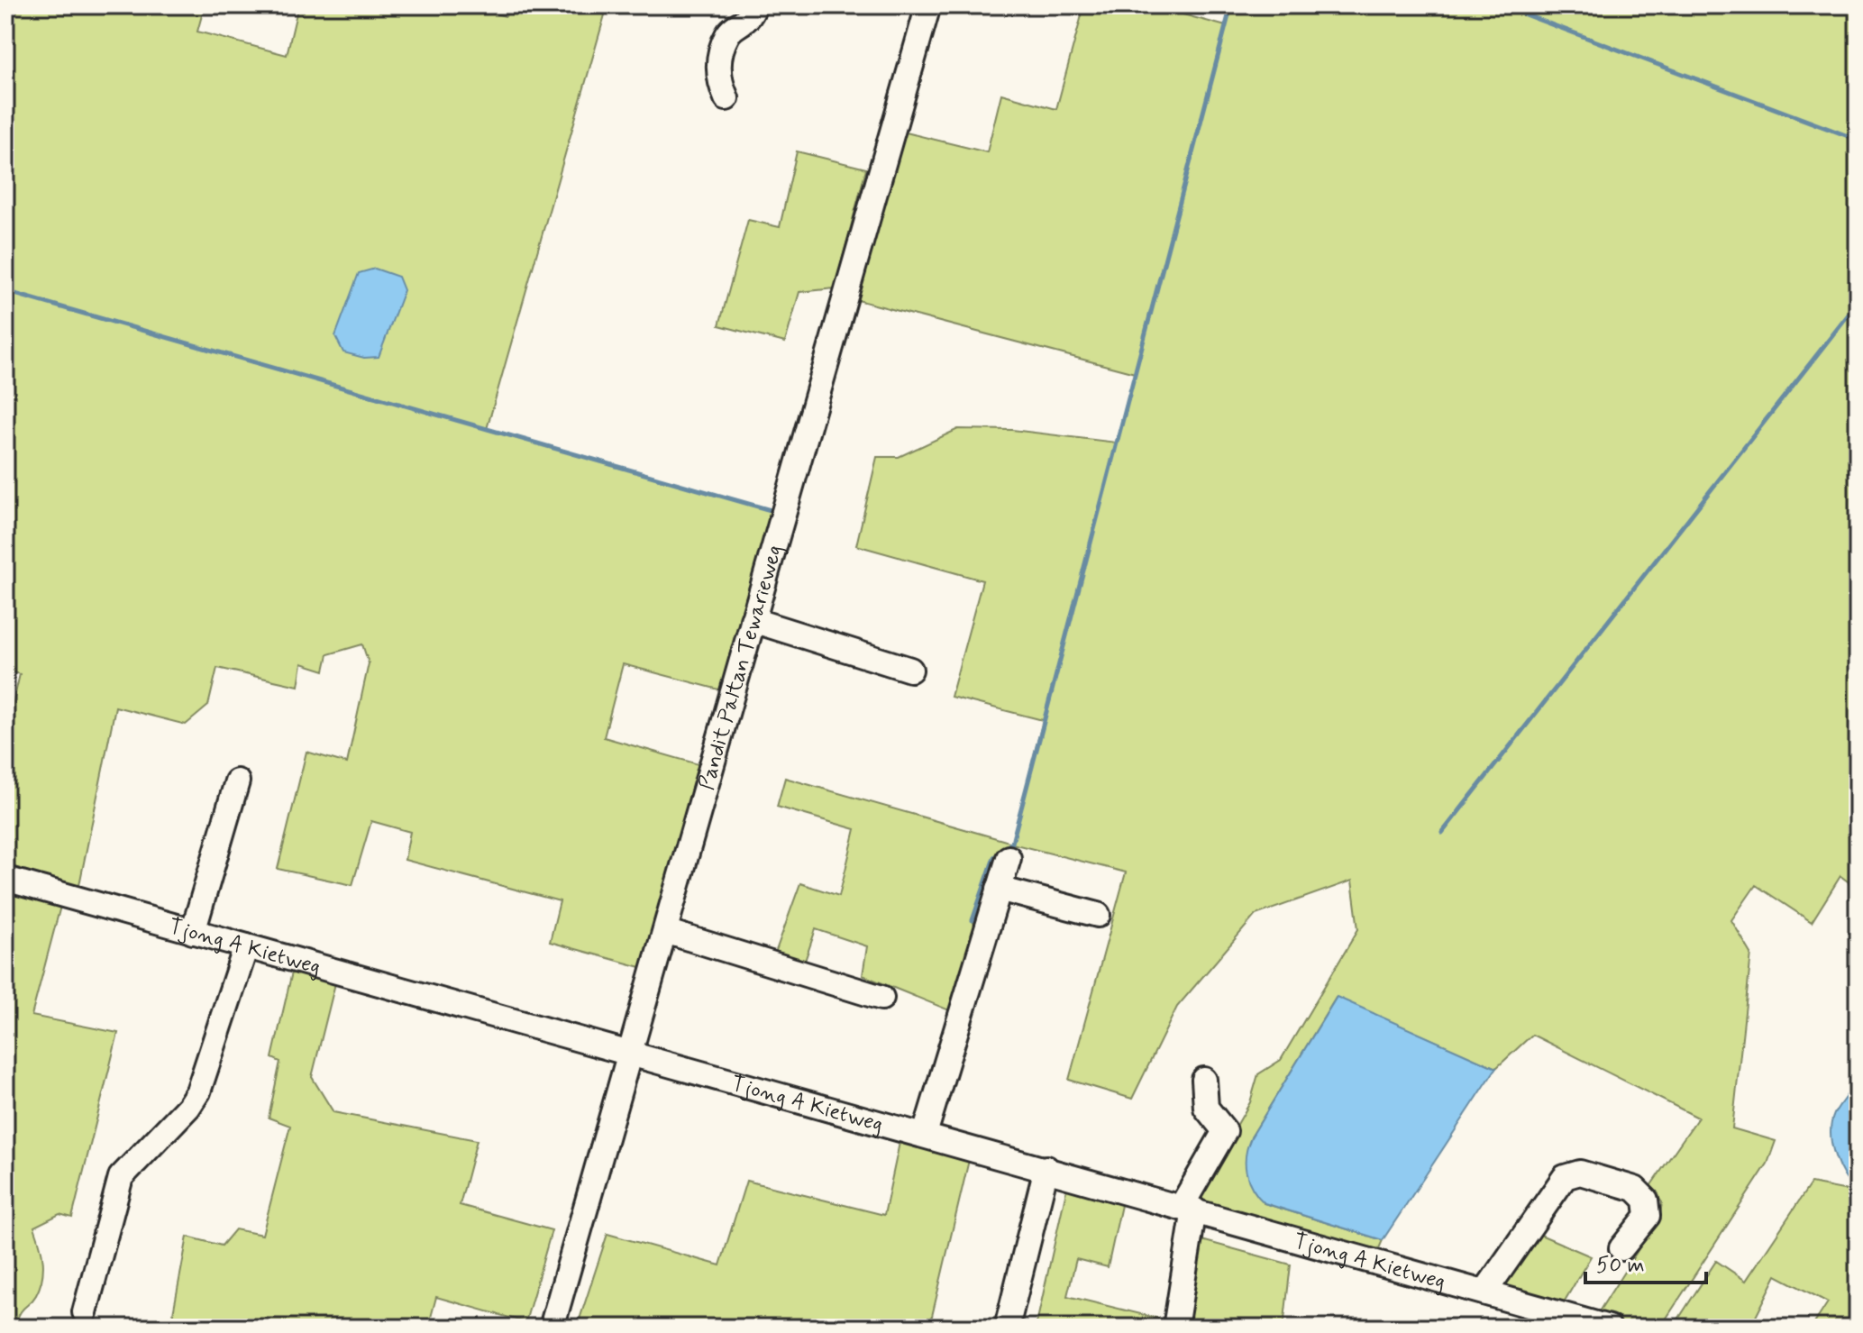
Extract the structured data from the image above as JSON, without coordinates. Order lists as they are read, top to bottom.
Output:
{
  "streets": {
    "street": ["Pandit Paltan Tewarieweg", "Tjong A Kietweg"]
  },
  "crossings": [
    ["Pandit Paltan Tewarieweg", "Tjong A Kietweg"]
  ],
  "scale_bar": "50 m"
}
